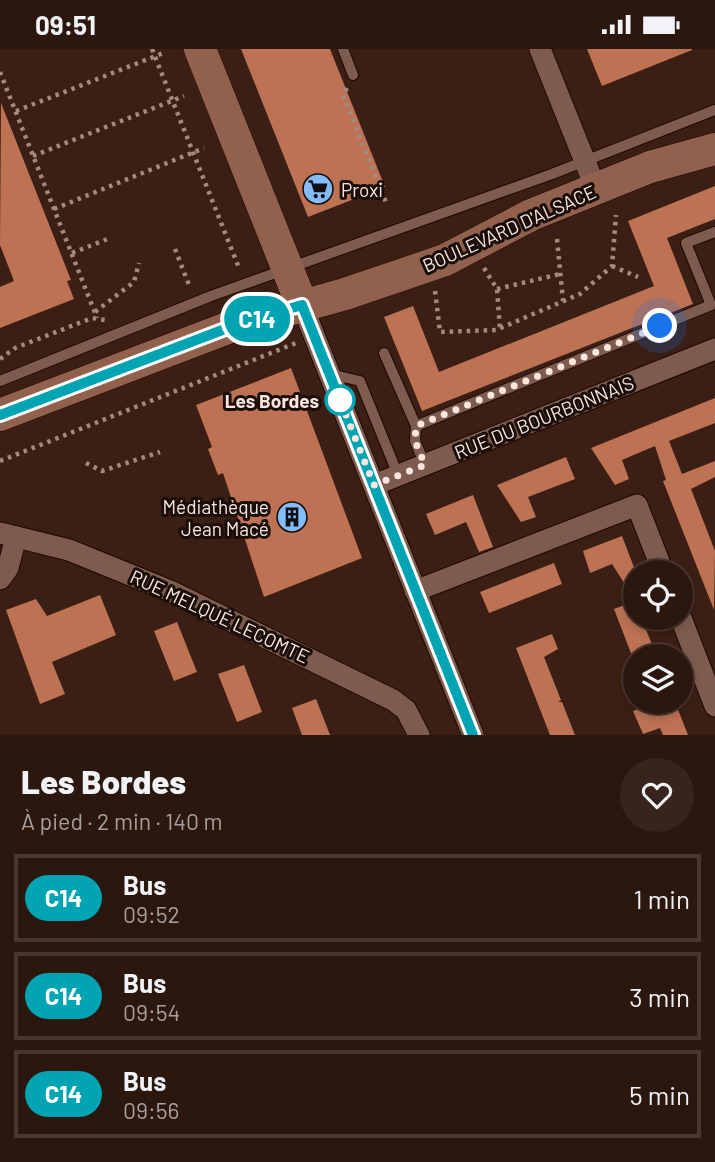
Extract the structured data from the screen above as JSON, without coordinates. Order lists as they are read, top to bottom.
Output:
{
  "streets": {
    "street": ["BOULEVARD D'ALSACE", "RUE DU BOURBONNAIS", "RUE MELQUÉ LECOMTE"]
  },
  "places": {
    "supermarket": ["Proxi"],
    "other": ["Les Bordes"],
    "building": ["Médiathèque Jean Macé"]
  },
  "lines": ["bus line C14"],
  "page": {
    "status": "09:51",
    "on_map": "C14",
    "heading": ["Les Bordes", "À pied · 2 min · 140 m"],
    "list": [
      {
        "mark": "C14",
        "name": "Bus",
        "note": "09:52",
        "value": "1 min"
      },
      {
        "mark": "C14",
        "name": "Bus",
        "note": "09:54",
        "value": "3 min"
      },
      {
        "mark": "C14",
        "name": "Bus",
        "note": "09:56",
        "value": "5 min"
      }
    ]
  }
}
